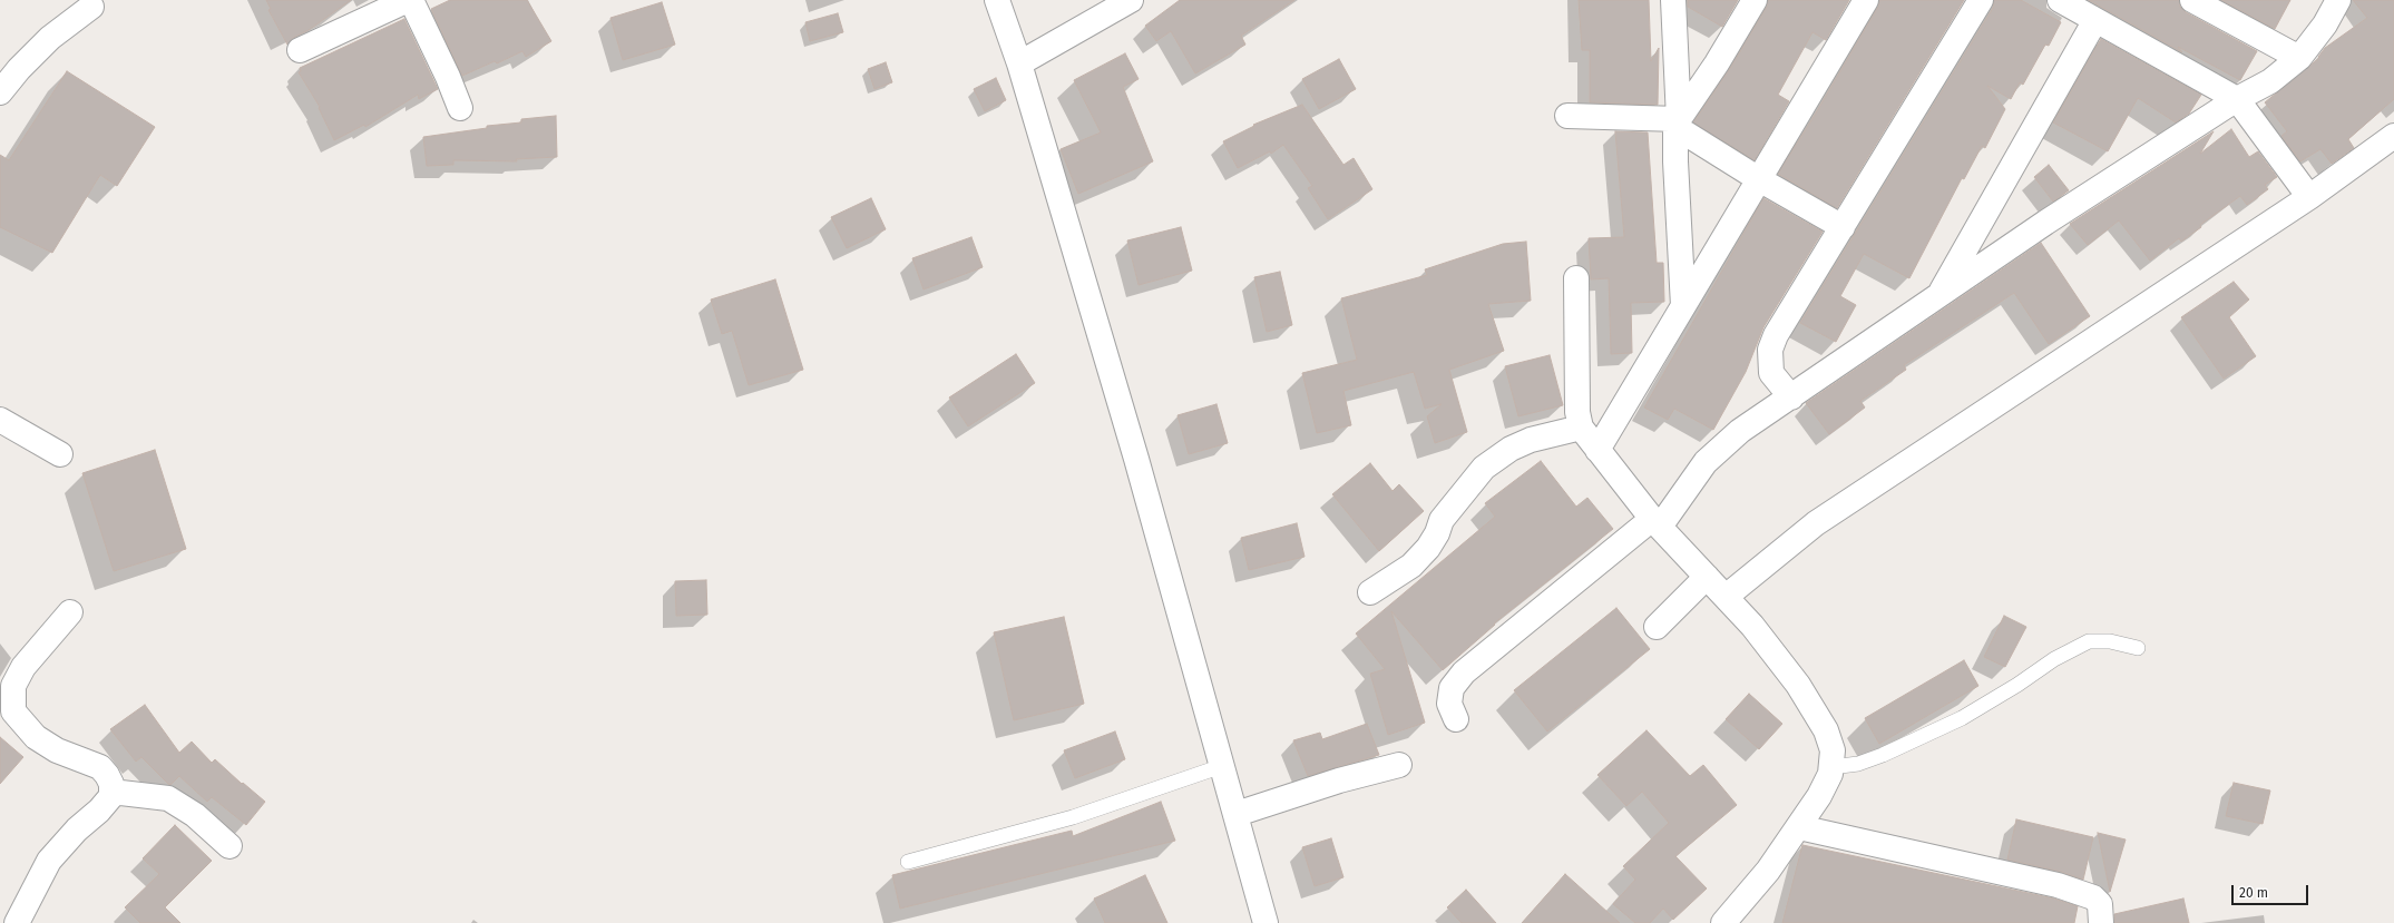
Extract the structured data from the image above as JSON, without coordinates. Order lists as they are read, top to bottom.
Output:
{
  "scale_bar": "20 m"
}
